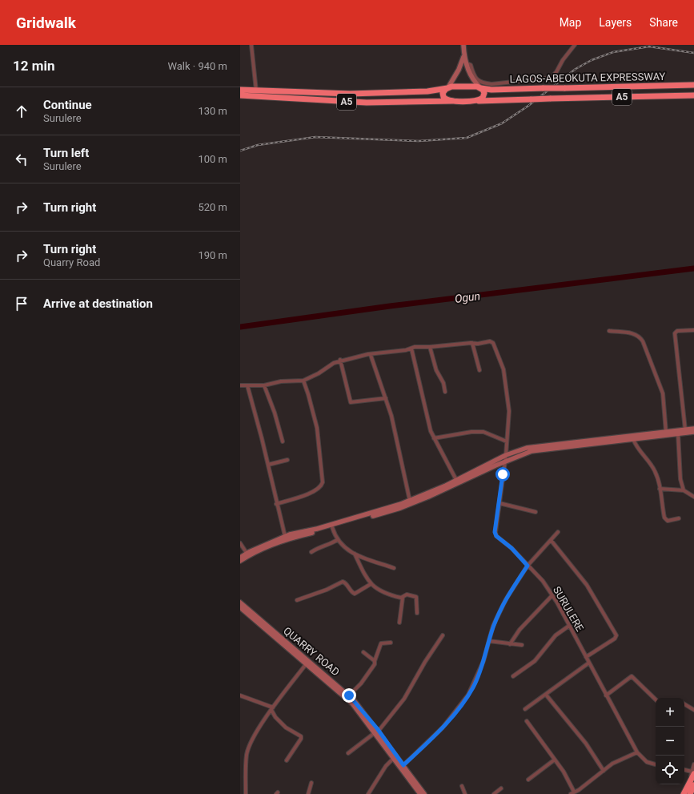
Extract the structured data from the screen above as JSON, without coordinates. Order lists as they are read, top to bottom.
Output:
{
  "streets": {
    "highway": ["LAGOS-ABEOKUTA EXPRESSWAY", "A5"],
    "main road": ["QUARRY ROAD"],
    "street": ["SURULERE"]
  },
  "crossings": [
    ["LAGOS-ABEOKUTA EXPRESSWAY", "A5"]
  ],
  "water": ["Ogun"],
  "page": {
    "header": "Gridwalk",
    "nav": ["Map", "Layers", "Share"],
    "heading": ["12 min", "Walk · 940 m"],
    "list": [
      ["Continue", "Surulere", "130 m"],
      ["Turn left", "Surulere", "100 m"],
      ["Turn right", "520 m"],
      ["Turn right", "Quarry Road", "190 m"],
      "Arrive at destination"
    ],
    "map_buttons": ["+", "−"]
  }
}
